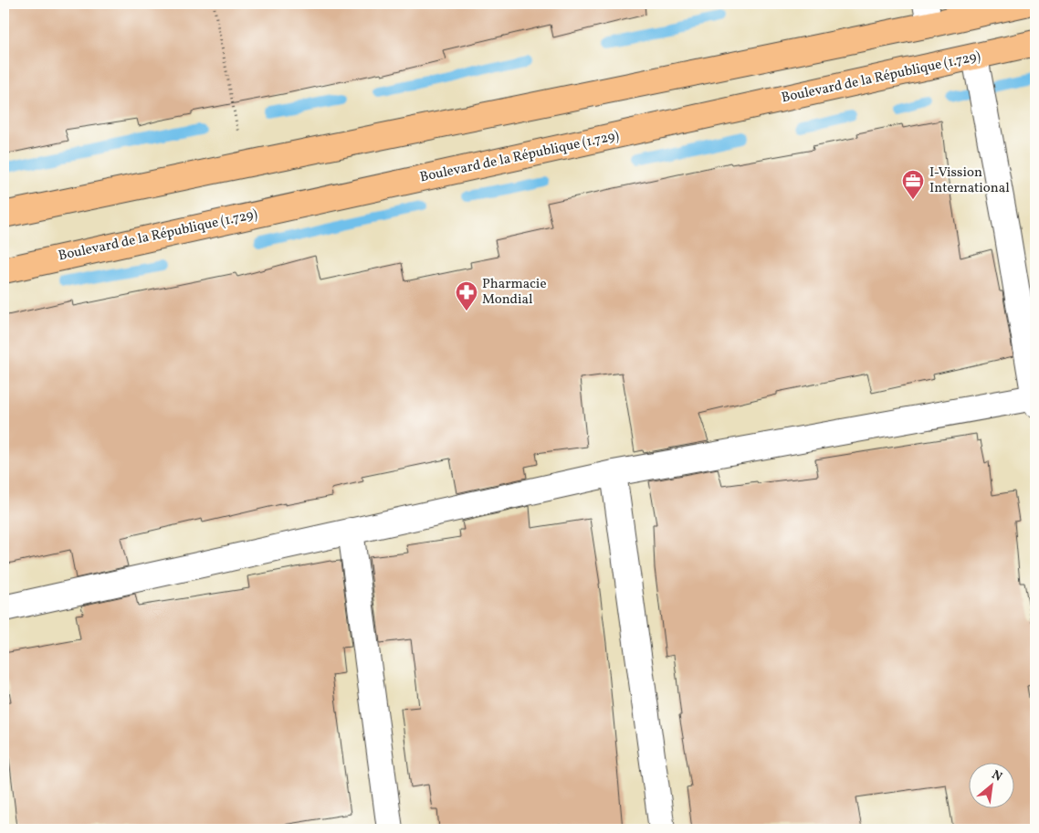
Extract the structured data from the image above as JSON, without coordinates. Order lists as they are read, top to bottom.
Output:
{
  "streets": {
    "main road": ["Boulevard de la République (1.729)"]
  },
  "places": {
    "office": ["I-Vission International"],
    "pharmacy": ["Pharmacie Mondial"]
  },
  "north": "top right"
}
